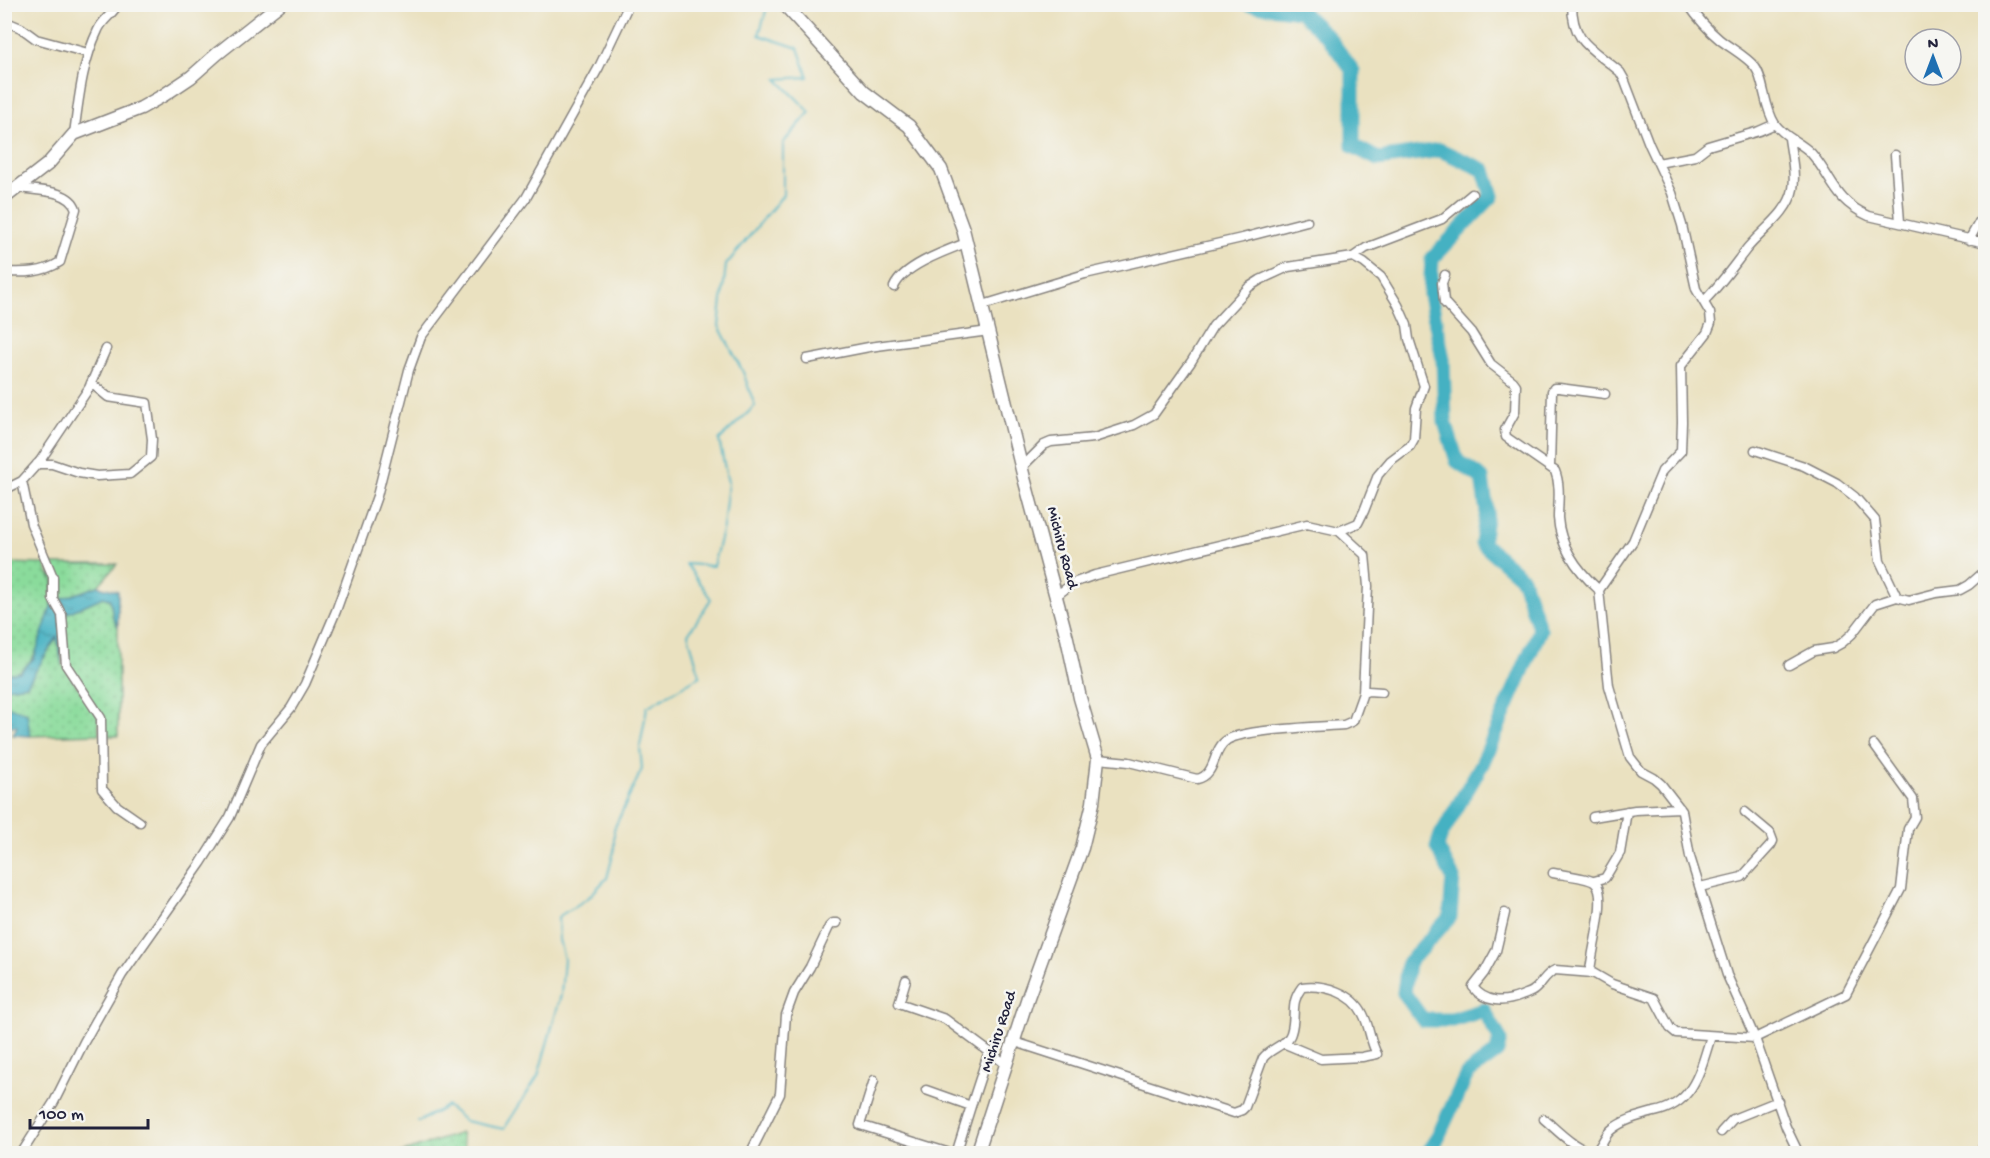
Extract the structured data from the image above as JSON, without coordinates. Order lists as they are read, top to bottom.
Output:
{
  "streets": {
    "street": ["Michiru Road"]
  },
  "scale_bar": "100 m",
  "north": "top"
}
